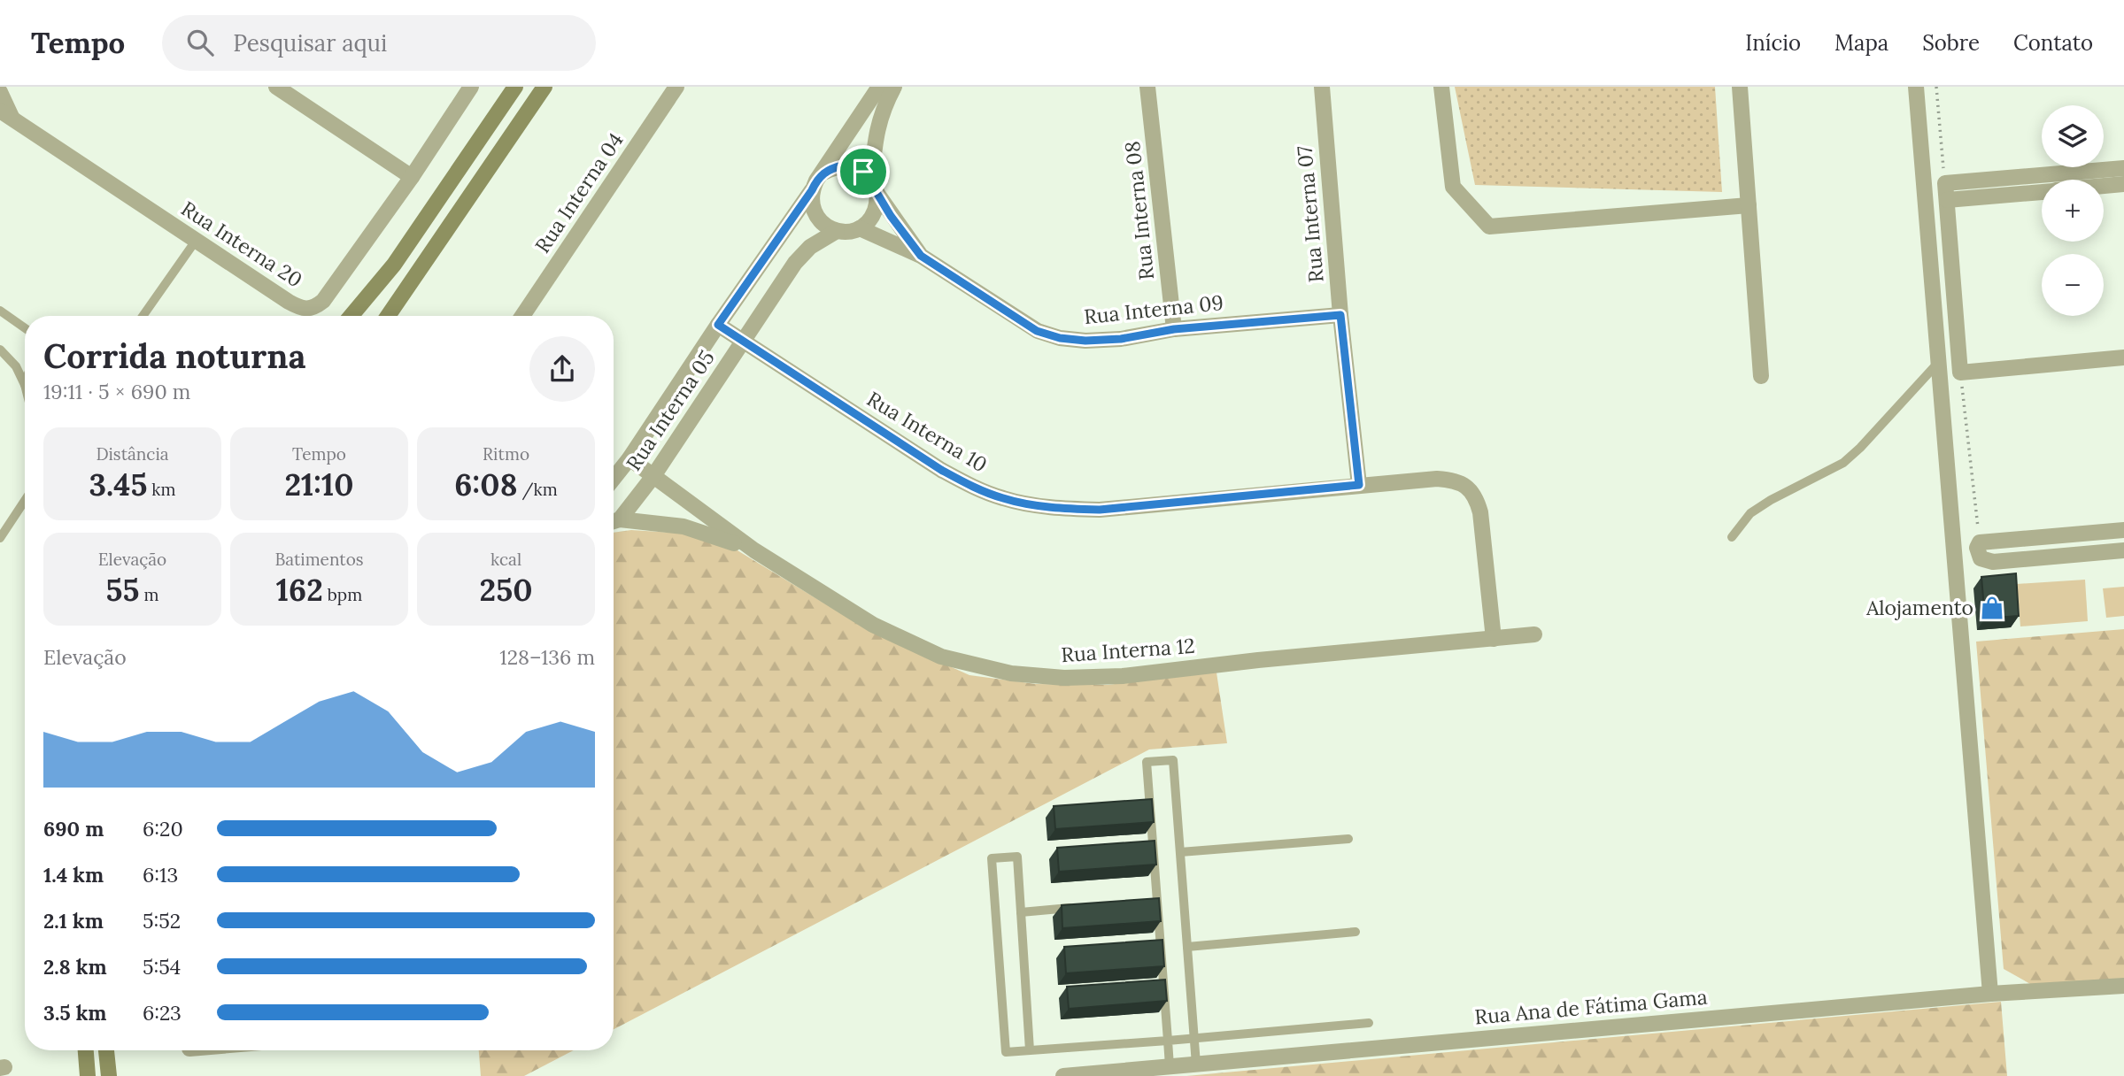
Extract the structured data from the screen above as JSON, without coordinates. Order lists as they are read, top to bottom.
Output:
{
  "streets": {
    "street": [
      "Rua Interna 04",
      "Rua Interna 08",
      "Rua Interna 07",
      "Rua Interna 20",
      "Rua Interna 09",
      "Rua Interna 05",
      "Rua Interna 10",
      "Rua Interna 12",
      "Rua Ana de Fátima Gama"
    ]
  },
  "crossings": [
    ["Rua Interna 08", "Rua Interna 09"],
    ["Rua Interna 07", "Rua Interna 09"],
    ["Rua Interna 07", "Rua Interna 10"],
    ["Rua Interna 09", "Rua Interna 05"],
    ["Rua Interna 05", "Rua Interna 10"],
    ["Rua Interna 05", "Rua Interna 12"],
    ["Rua Interna 10", "Rua Interna 12"]
  ],
  "places": {
    "shop": ["Alojamento"]
  },
  "page": {
    "header": "Tempo",
    "search": "Pesquisar aqui",
    "nav": [
      "Início",
      "Mapa",
      "Sobre",
      "Contato"
    ],
    "map_buttons": ["+", "−"],
    "heading": ["Corrida noturna", "19:11 · 5 × 690 m"],
    "stats": [
      ["Distância", "3.45 km"],
      ["Tempo", "21:10"],
      ["Ritmo", "6:08 /km"],
      ["Elevação", "55 m"],
      ["Batimentos", "162 bpm"],
      ["kcal", "250"]
    ],
    "chart": ["Elevação", "128–136 m"],
    "list": [
      {
        "name": "690 m",
        "note": "6:20"
      },
      {
        "name": "1.4 km",
        "note": "6:13"
      },
      {
        "name": "2.1 km",
        "note": "5:52"
      },
      {
        "name": "2.8 km",
        "note": "5:54"
      },
      {
        "name": "3.5 km",
        "note": "6:23"
      }
    ]
  }
}
